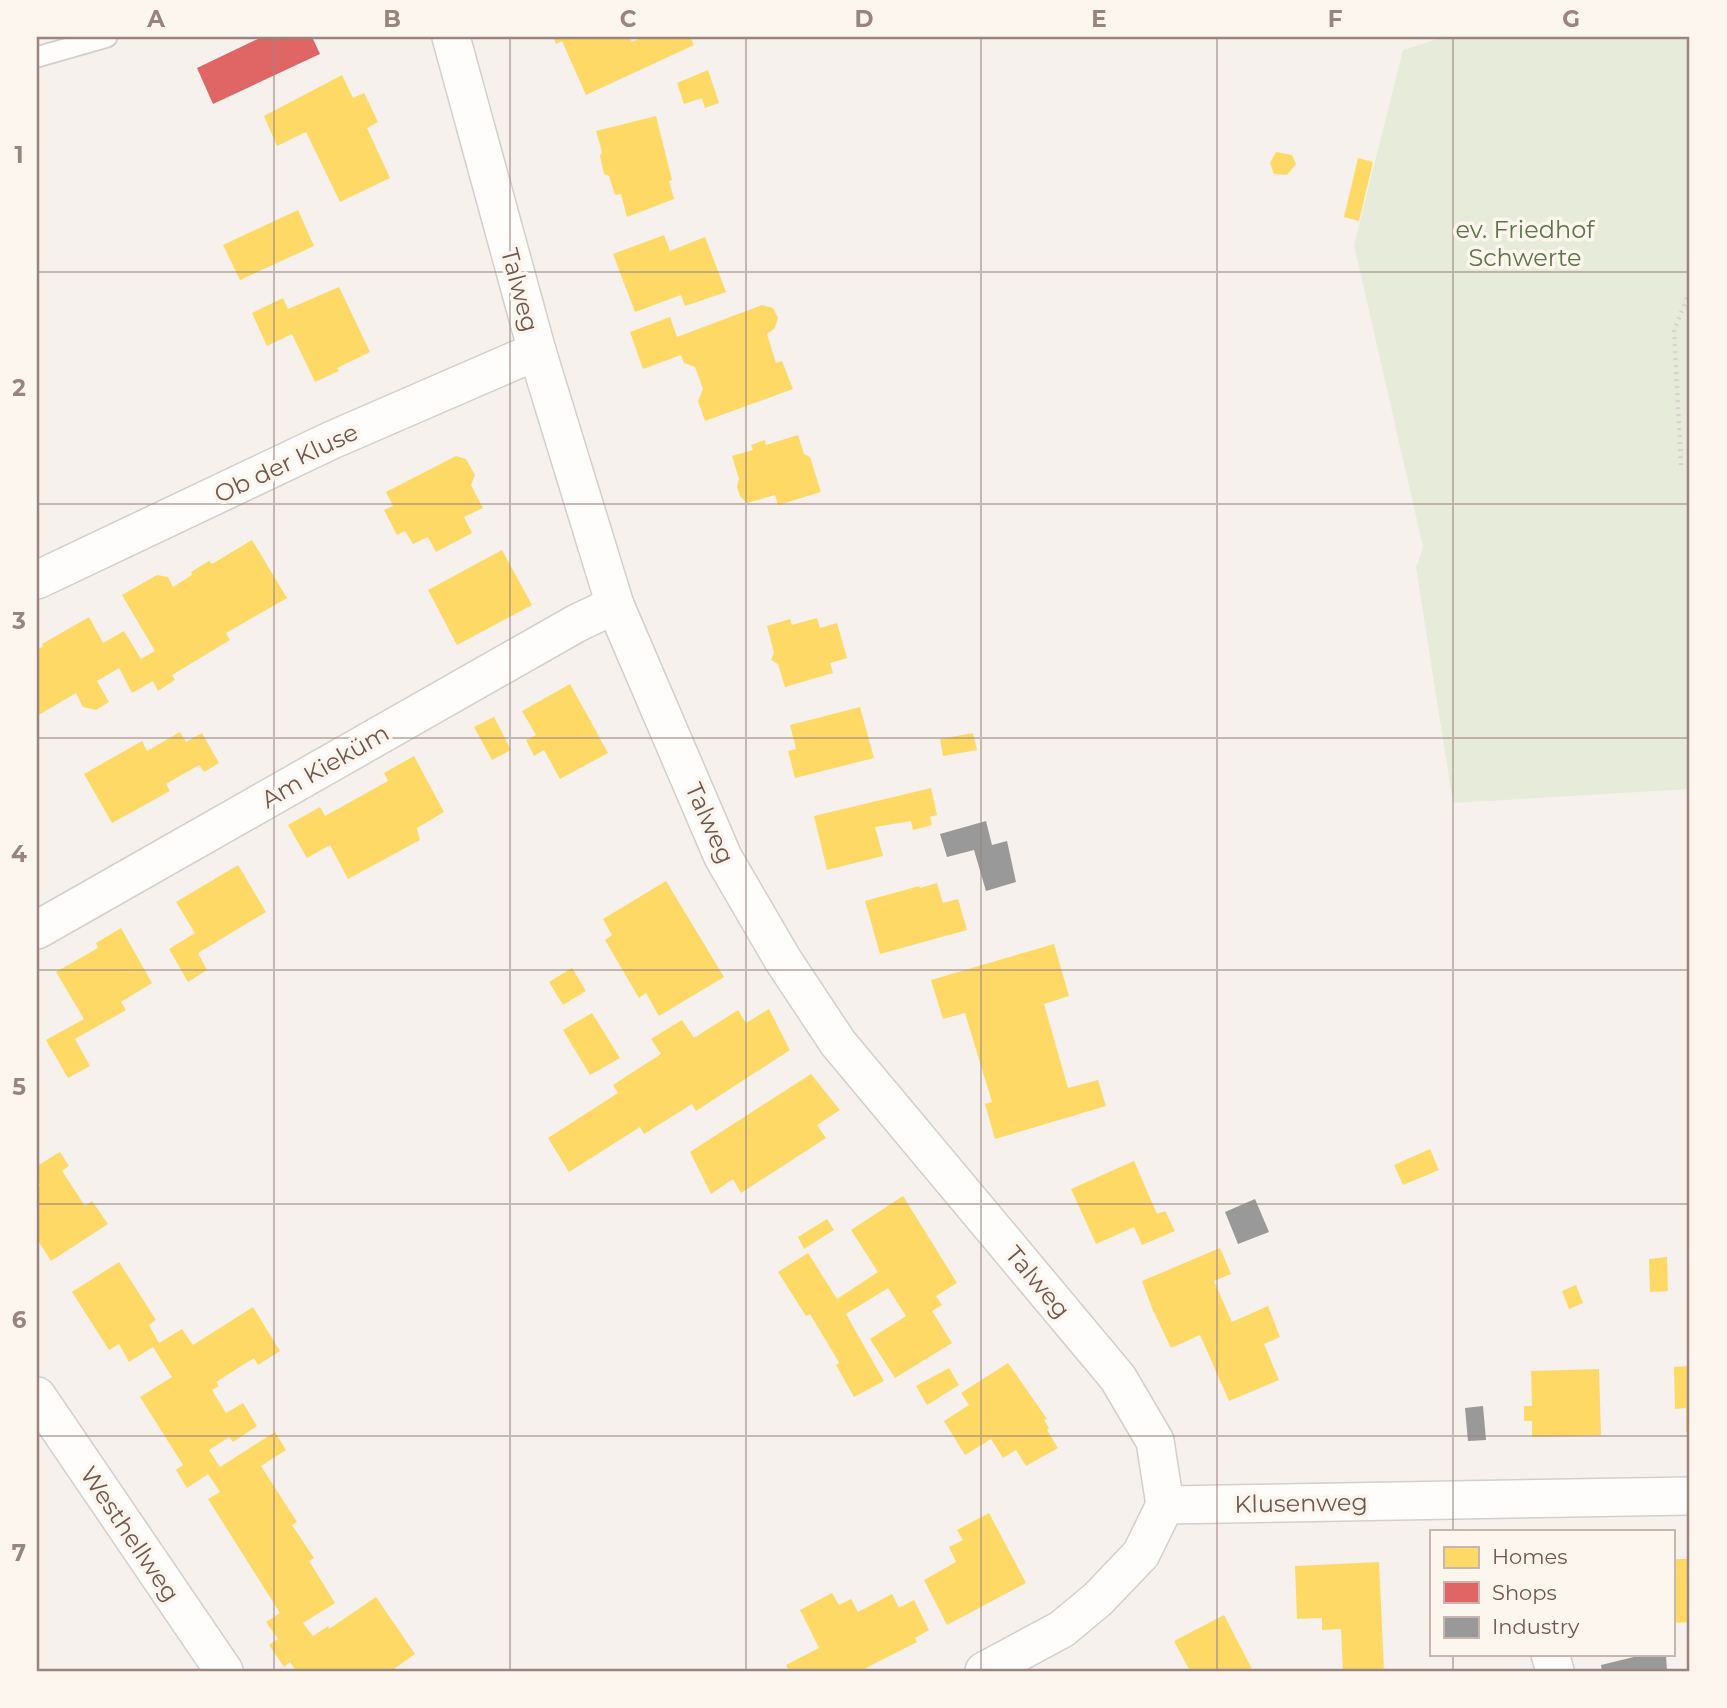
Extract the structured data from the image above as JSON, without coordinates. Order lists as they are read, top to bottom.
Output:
{
  "streets": {
    "street": [
      "Talweg",
      "Ob der Kluse",
      "Am Kieküm",
      "Klusenweg",
      "Westhellweg"
    ]
  },
  "crossings": [
    ["Talweg", "Ob der Kluse"],
    ["Talweg", "Am Kieküm"],
    ["Talweg", "Klusenweg"]
  ],
  "parks": ["ev. Friedhof Schwerte"],
  "legend": ["Homes", "Shops", "Industry"],
  "grid": {
    "columns": [
      "A",
      "B",
      "C",
      "D",
      "E",
      "F",
      "G"
    ],
    "rows": [
      "1",
      "2",
      "3",
      "4",
      "5",
      "6",
      "7"
    ]
  }
}
